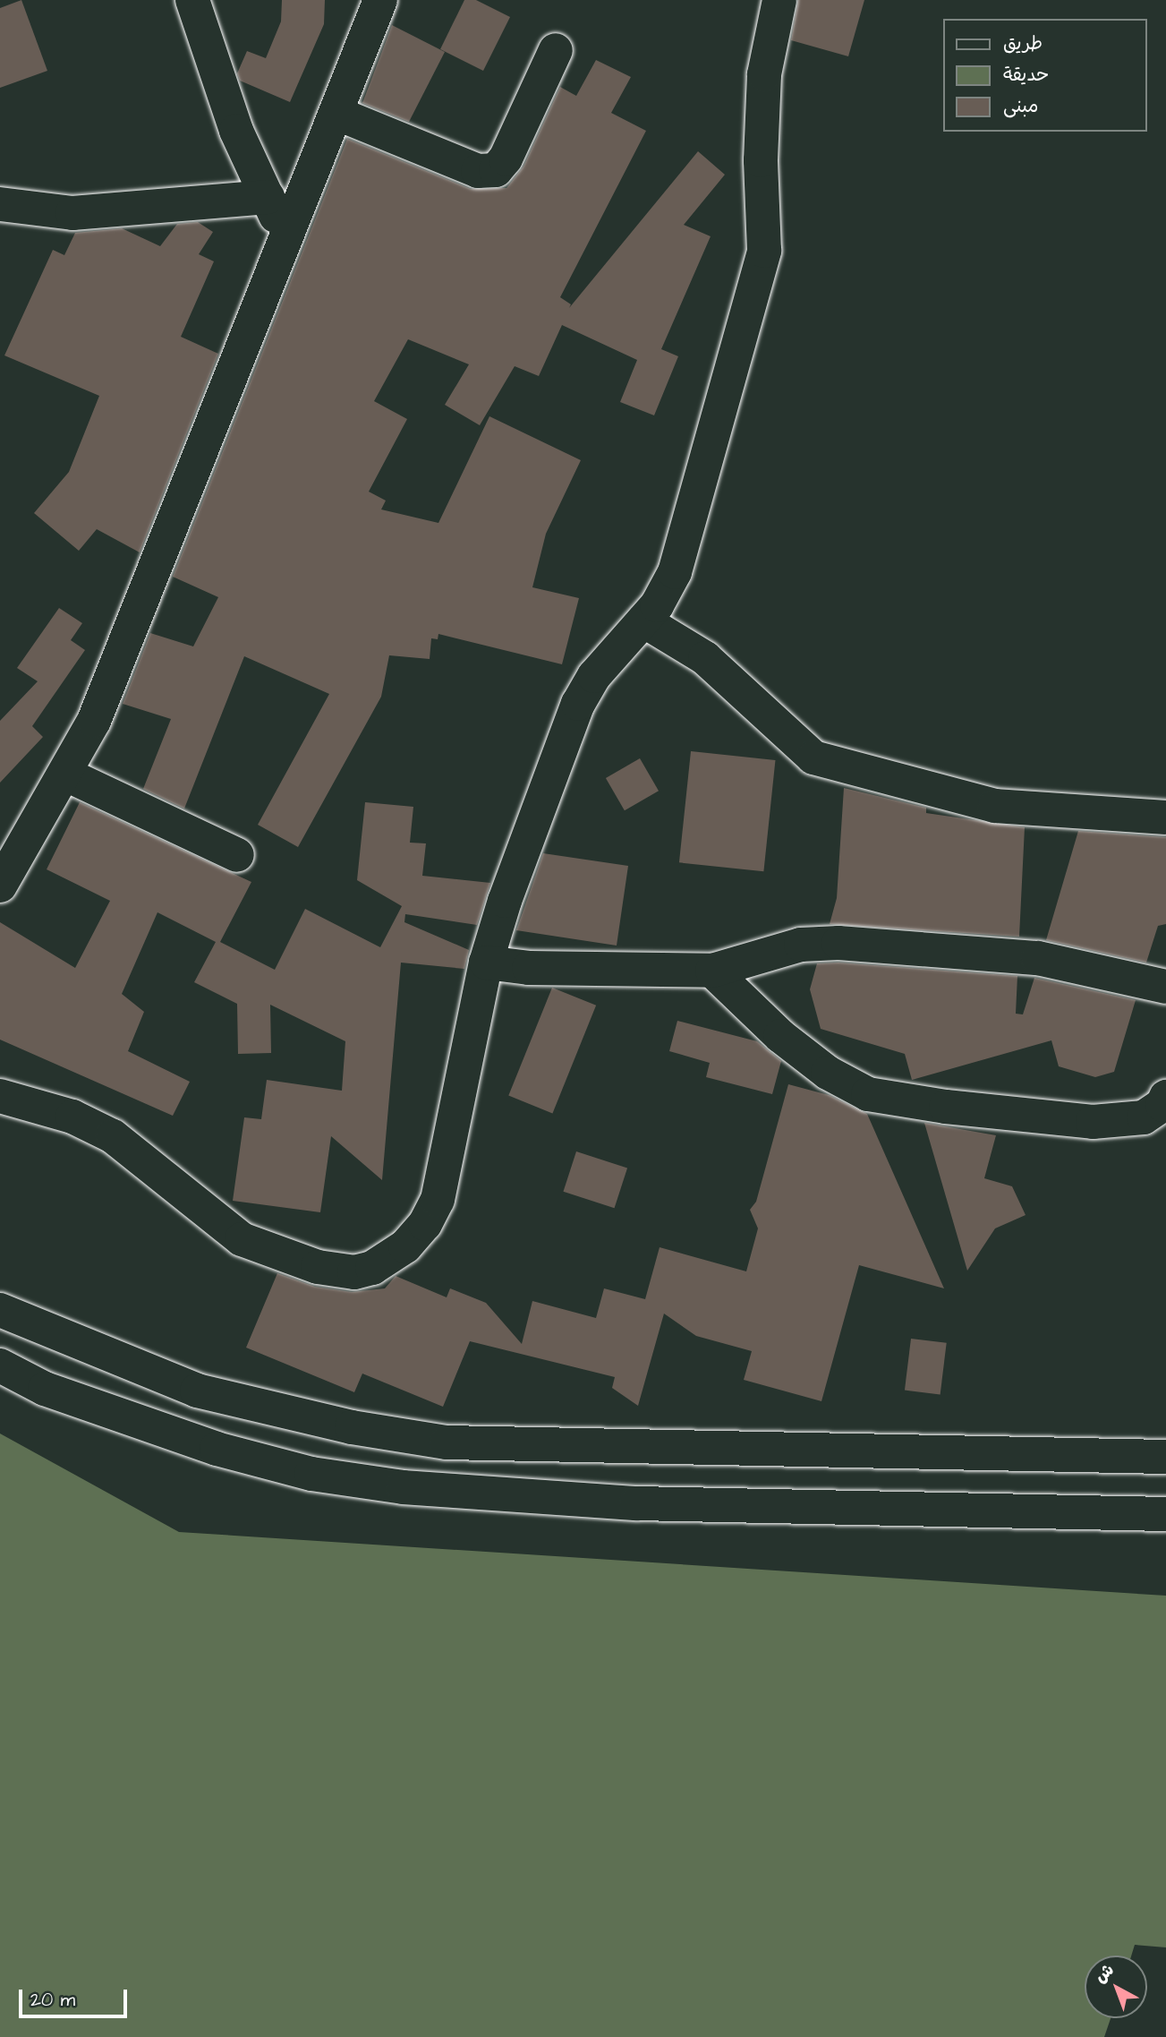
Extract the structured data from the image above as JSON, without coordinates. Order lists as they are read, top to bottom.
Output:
{
  "legend": ["طريق", "حديقة", "مبنى"],
  "scale_bar": "20 m",
  "north": "top left"
}
